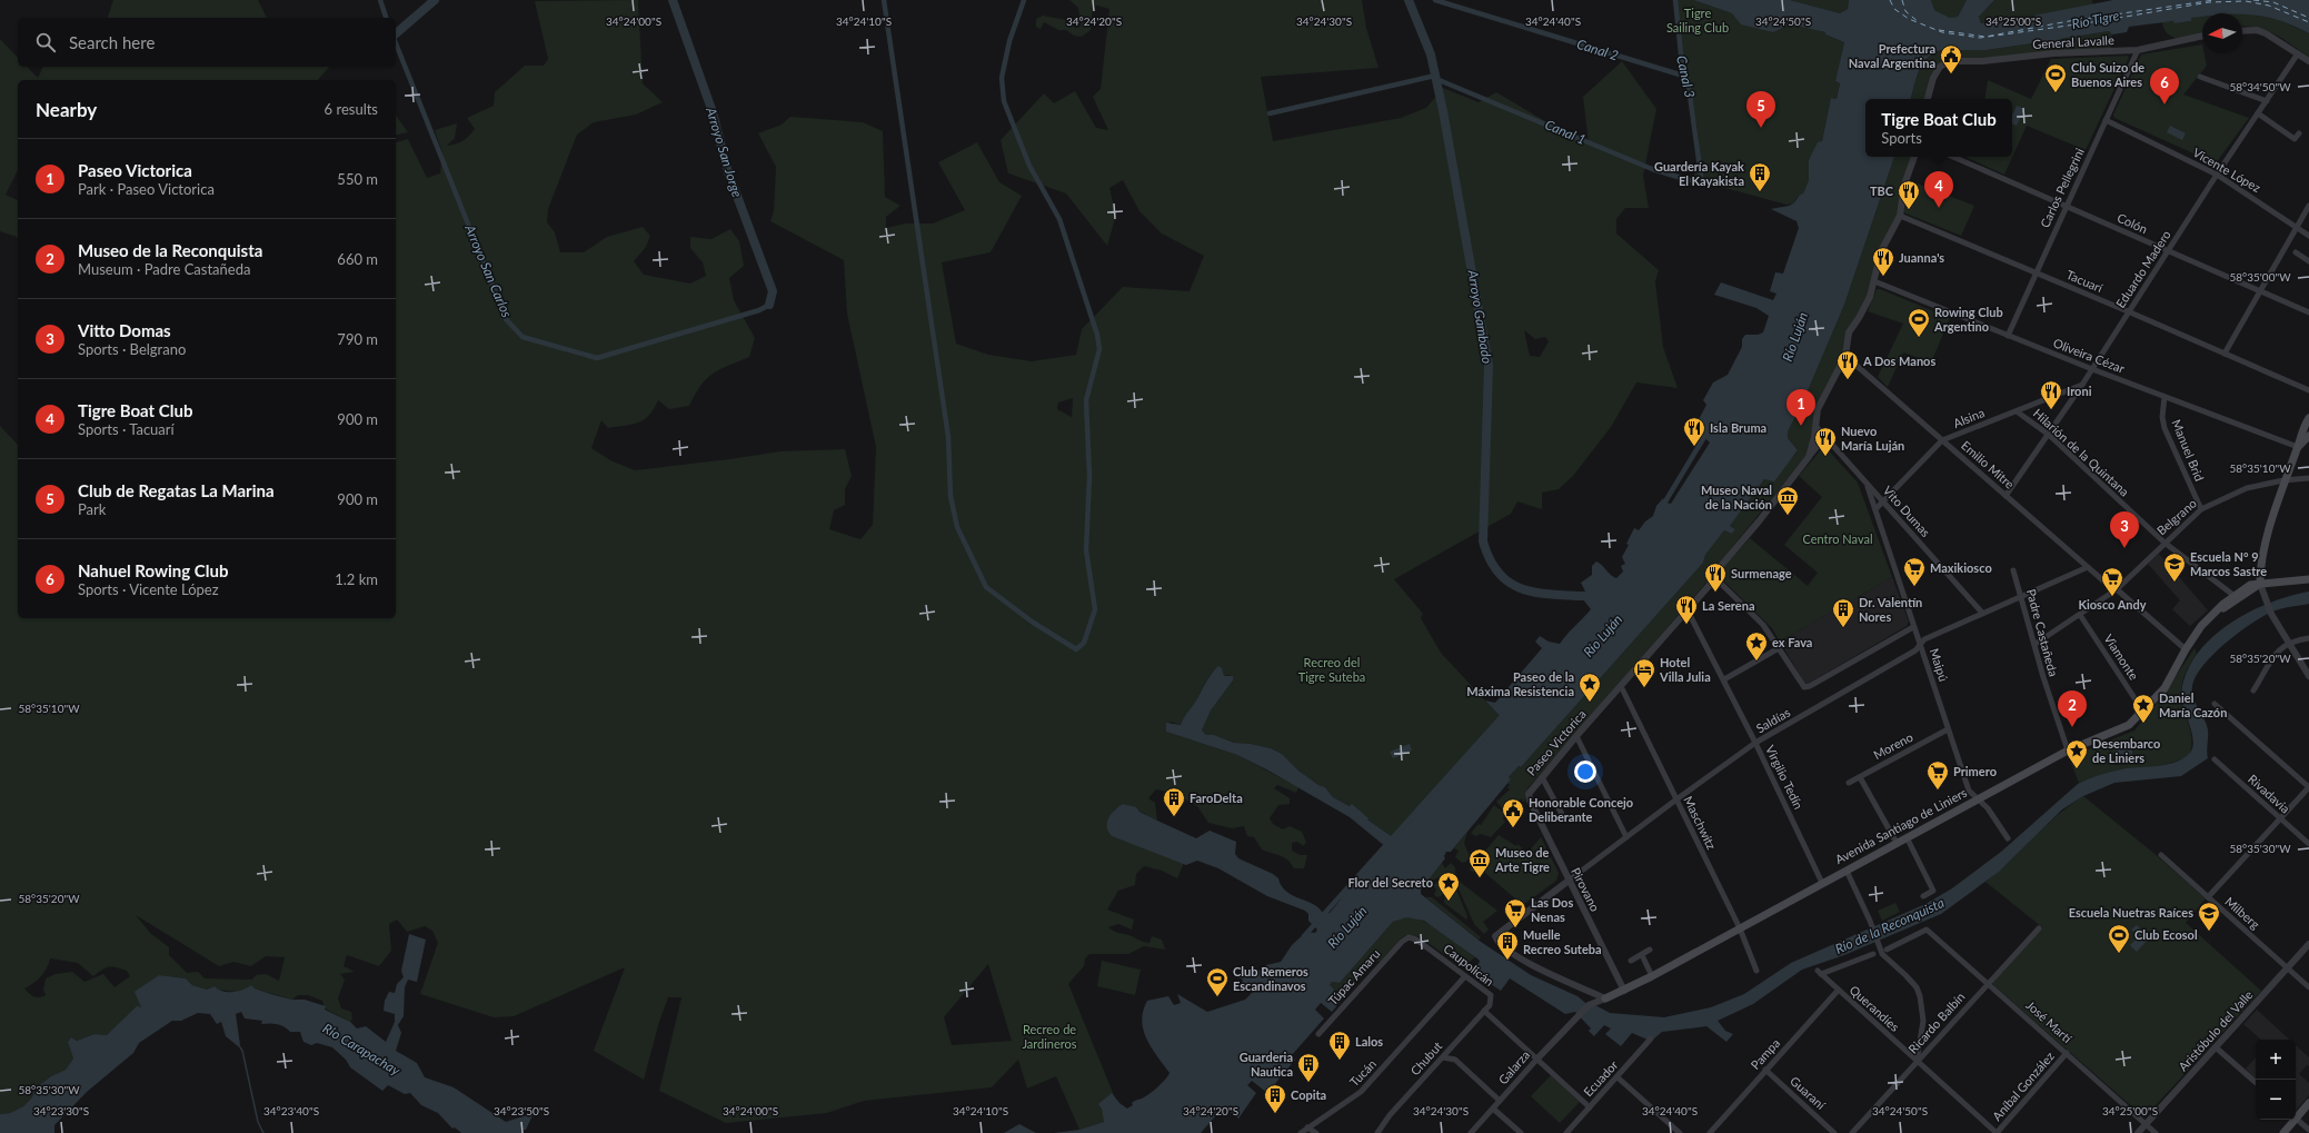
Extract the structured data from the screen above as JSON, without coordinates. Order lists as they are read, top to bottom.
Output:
{
  "streets": {
    "main road": ["Avenida Santiago de Liniers"],
    "street": [
      "General Lavalle",
      "Vicente López",
      "Carlos Pellegrini",
      "Colón",
      "Eduardo Madero",
      "Tacuarí",
      "Oliveira Cézar",
      "Alsina",
      "Manuel Brid",
      "Hilarión de la Quintana",
      "Emilio Mitre",
      "Vito Dumas",
      "Belgrano",
      "Padre Castañeda",
      "Viamonte",
      "Maipú",
      "Saldías",
      "Paseo Victorica",
      "Moreno",
      "Virgilio Tedín",
      "Rivadavia",
      "Maschwitz",
      "Pirovano",
      "Milberg",
      "Caupolicán",
      "Túpac Amaru",
      "Querandíes",
      "José Martí",
      "Ricardo Balbín",
      "Aristóbulo del Valle",
      "Pampa",
      "Chubut",
      "Galarza",
      "Tucán",
      "Ecuador",
      "Aníbal González",
      "Guaraní"
    ]
  },
  "crossings": [
    ["General Lavalle", "Carlos Pellegrini"],
    ["Vicente López", "Carlos Pellegrini"],
    ["Vicente López", "Eduardo Madero"],
    ["Carlos Pellegrini", "Colón"],
    ["Carlos Pellegrini", "Tacuarí"],
    ["Carlos Pellegrini", "Oliveira Cézar"],
    ["Colón", "Eduardo Madero"],
    ["Eduardo Madero", "Tacuarí"],
    ["Eduardo Madero", "Oliveira Cézar"],
    ["Eduardo Madero", "Alsina"],
    ["Eduardo Madero", "Hilarión de la Quintana"],
    ["Eduardo Madero", "Emilio Mitre"],
    ["Tacuarí", "Paseo Victorica"],
    ["Oliveira Cézar", "Manuel Brid"],
    ["Oliveira Cézar", "Paseo Victorica"],
    ["Alsina", "Hilarión de la Quintana"],
    ["Alsina", "Emilio Mitre"],
    ["Alsina", "Vito Dumas"],
    ["Alsina", "Maipú"],
    ["Manuel Brid", "Belgrano"],
    ["Hilarión de la Quintana", "Belgrano"],
    ["Hilarión de la Quintana", "Avenida Santiago de Liniers"],
    ["Emilio Mitre", "Belgrano"],
    ["Emilio Mitre", "Saldías"],
    ["Emilio Mitre", "Paseo Victorica"],
    ["Emilio Mitre", "Avenida Santiago de Liniers"],
    ["Vito Dumas", "Maipú"],
    ["Vito Dumas", "Saldías"],
    ["Vito Dumas", "Paseo Victorica"],
    ["Belgrano", "Padre Castañeda"],
    ["Belgrano", "Viamonte"],
    ["Padre Castañeda", "Saldías"],
    ["Padre Castañeda", "Avenida Santiago de Liniers"],
    ["Viamonte", "Avenida Santiago de Liniers"],
    ["Maipú", "Saldías"],
    ["Maipú", "Moreno"],
    ["Maipú", "Avenida Santiago de Liniers"],
    ["Saldías", "Virgilio Tedín"],
    ["Saldías", "Maschwitz"],
    ["Saldías", "Pirovano"],
    ["Paseo Victorica", "Virgilio Tedín"],
    ["Paseo Victorica", "Maschwitz"],
    ["Paseo Victorica", "Pirovano"],
    ["Virgilio Tedín", "Avenida Santiago de Liniers"],
    ["Maschwitz", "Avenida Santiago de Liniers"],
    ["Avenida Santiago de Liniers", "Pirovano"],
    ["Avenida Santiago de Liniers", "Galarza"],
    ["Milberg", "Aristóbulo del Valle"],
    ["Caupolicán", "Túpac Amaru"],
    ["Caupolicán", "Chubut"],
    ["Caupolicán", "Tucán"],
    ["Querandíes", "Ricardo Balbín"],
    ["Querandíes", "Pampa"],
    ["Querandíes", "Aníbal González"],
    ["José Martí", "Ricardo Balbín"],
    ["José Martí", "Aristóbulo del Valle"],
    ["José Martí", "Aníbal González"],
    ["Pampa", "Guaraní"]
  ],
  "water": [
    "Río Tigre",
    "Canal 2",
    "Canal 3",
    "Canal 1",
    "Arroyo San Jorge",
    "Arroyo San Carlos",
    "Arroyo Gambado",
    "Río Luján",
    "Río de la Reconquista",
    "Río Carapachay"
  ],
  "parks": [
    "Tigre Sailing Club",
    "Centro Naval",
    "Recreo del Tigre Suteba",
    "Recreo de Jardineros"
  ],
  "places": {
    "public building": ["Prefectura Naval Argentina", "Honorable Concejo Deliberante"],
    "sports": [
      "Club Suizo de Buenos Aires",
      "Rowing Club Argentino",
      "Club Ecosol",
      "Club Remeros Escandinavos"
    ],
    "building": [
      "Guardería Kayak El Kayakista",
      "Dr. Valentín Nores",
      "FaroDelta",
      "Muelle Recreo Suteba",
      "Lalos",
      "Guarderia Nautica",
      "Copita"
    ],
    "restaurant": [
      "TBC",
      "Juanna's",
      "A Dos Manos",
      "Ironi",
      "Isla Bruma",
      "Nuevo María Luján",
      "Surmenage",
      "La Serena"
    ],
    "museum": ["Museo Naval de la Nación", "Museo de Arte Tigre"],
    "school or university": ["Escuela N° 9 Marcos Sastre", "Escuela Nuetras Raíces"],
    "supermarket": [
      "Maxikiosco",
      "Kiosco Andy",
      "Primero",
      "Las Dos Nenas"
    ],
    "place": [
      "ex Fava",
      "Paseo de la Máxima Resistencia",
      "Daniel María Cazón",
      "Desembarco de Liniers",
      "Flor del Secreto"
    ],
    "hotel": ["Hotel Villa Julia"]
  },
  "north": "left",
  "page": {
    "search": "Search here",
    "pins": [
      "6",
      "5",
      "4",
      "1",
      "3",
      "2"
    ],
    "heading": ["Nearby", "6 results"],
    "popup": ["Tigre Boat Club", "Sports"],
    "list": [
      {
        "mark": "1",
        "name": "Paseo Victorica",
        "note": "Park · Paseo Victorica",
        "value": "550 m"
      },
      {
        "mark": "2",
        "name": "Museo de la Reconquista",
        "note": "Museum · Padre Castañeda",
        "value": "660 m"
      },
      {
        "mark": "3",
        "name": "Vitto Domas",
        "note": "Sports · Belgrano",
        "value": "790 m"
      },
      {
        "mark": "4",
        "name": "Tigre Boat Club",
        "note": "Sports · Tacuarí",
        "value": "900 m"
      },
      {
        "mark": "5",
        "name": "Club de Regatas La Marina",
        "note": "Park",
        "value": "900 m"
      },
      {
        "mark": "6",
        "name": "Nahuel Rowing Club",
        "note": "Sports · Vicente López",
        "value": "1.2 km"
      }
    ],
    "map_buttons": ["+", "−"]
  },
  "coordinates": [
    "34°24'00\"S",
    "34°24'10\"S",
    "34°24'20\"S",
    "34°24'30\"S",
    "34°24'40\"S",
    "34°24'50\"S",
    "34°25'00\"S",
    "58°34'50\"W",
    "58°35'00\"W",
    "58°35'10\"W",
    "58°35'20\"W",
    "58°35'30\"W",
    "34°23'30\"S",
    "34°23'40\"S",
    "34°23'50\"S"
  ]
}
